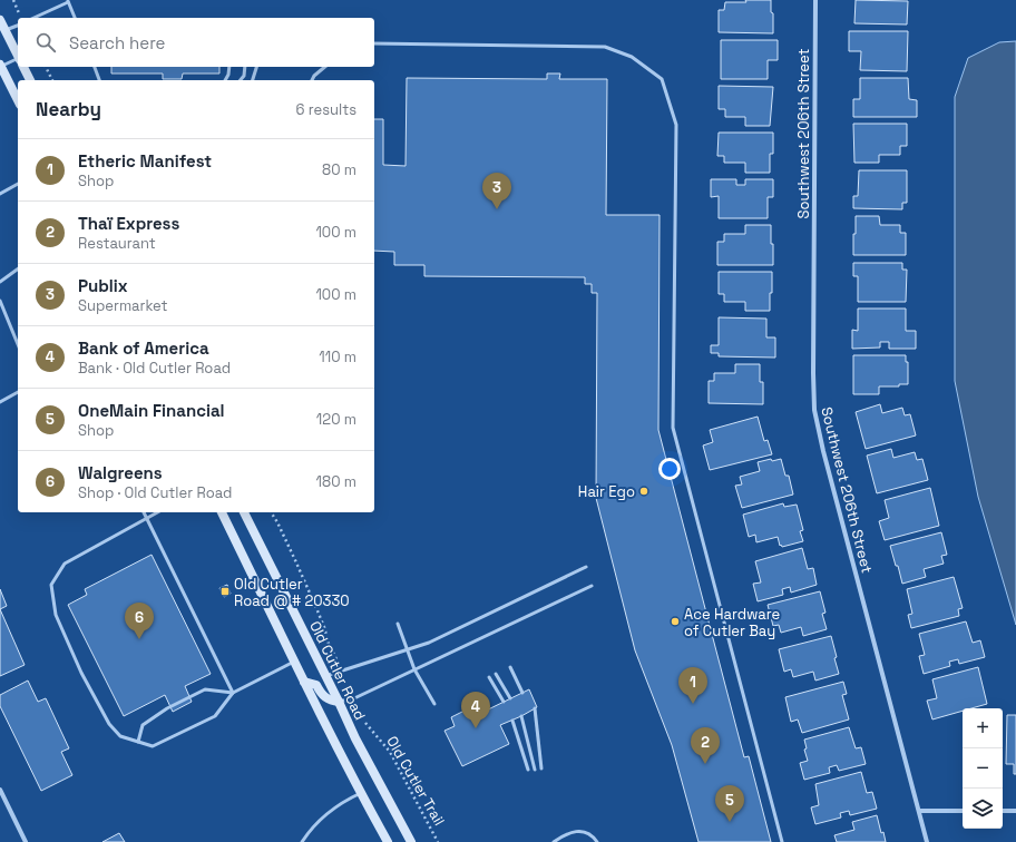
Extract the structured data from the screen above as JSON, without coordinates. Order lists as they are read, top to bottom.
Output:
{
  "streets": {
    "main road": ["Old Cutler Road"],
    "street": ["Southwest 206th Street"],
    "path": ["Old Cutler Trail"]
  },
  "places": {
    "other": ["Hair Ego", "Ace Hardware of Cutler Bay"],
    "transit": ["Old Cutler Road @ # 20330"]
  },
  "page": {
    "search": "Search here",
    "heading": ["Nearby", "6 results"],
    "list": [
      {
        "mark": "1",
        "name": "Etheric Manifest",
        "note": "Shop",
        "value": "80 m"
      },
      {
        "mark": "2",
        "name": "Thaï Express",
        "note": "Restaurant",
        "value": "100 m"
      },
      {
        "mark": "3",
        "name": "Publix",
        "note": "Supermarket",
        "value": "100 m"
      },
      {
        "mark": "4",
        "name": "Bank of America",
        "note": "Bank · Old Cutler Road",
        "value": "110 m"
      },
      {
        "mark": "5",
        "name": "OneMain Financial",
        "note": "Shop",
        "value": "120 m"
      },
      {
        "mark": "6",
        "name": "Walgreens",
        "note": "Shop · Old Cutler Road",
        "value": "180 m"
      }
    ],
    "pins": [
      "3",
      "6",
      "1",
      "4",
      "2",
      "5"
    ],
    "map_buttons": ["+", "−"]
  }
}
